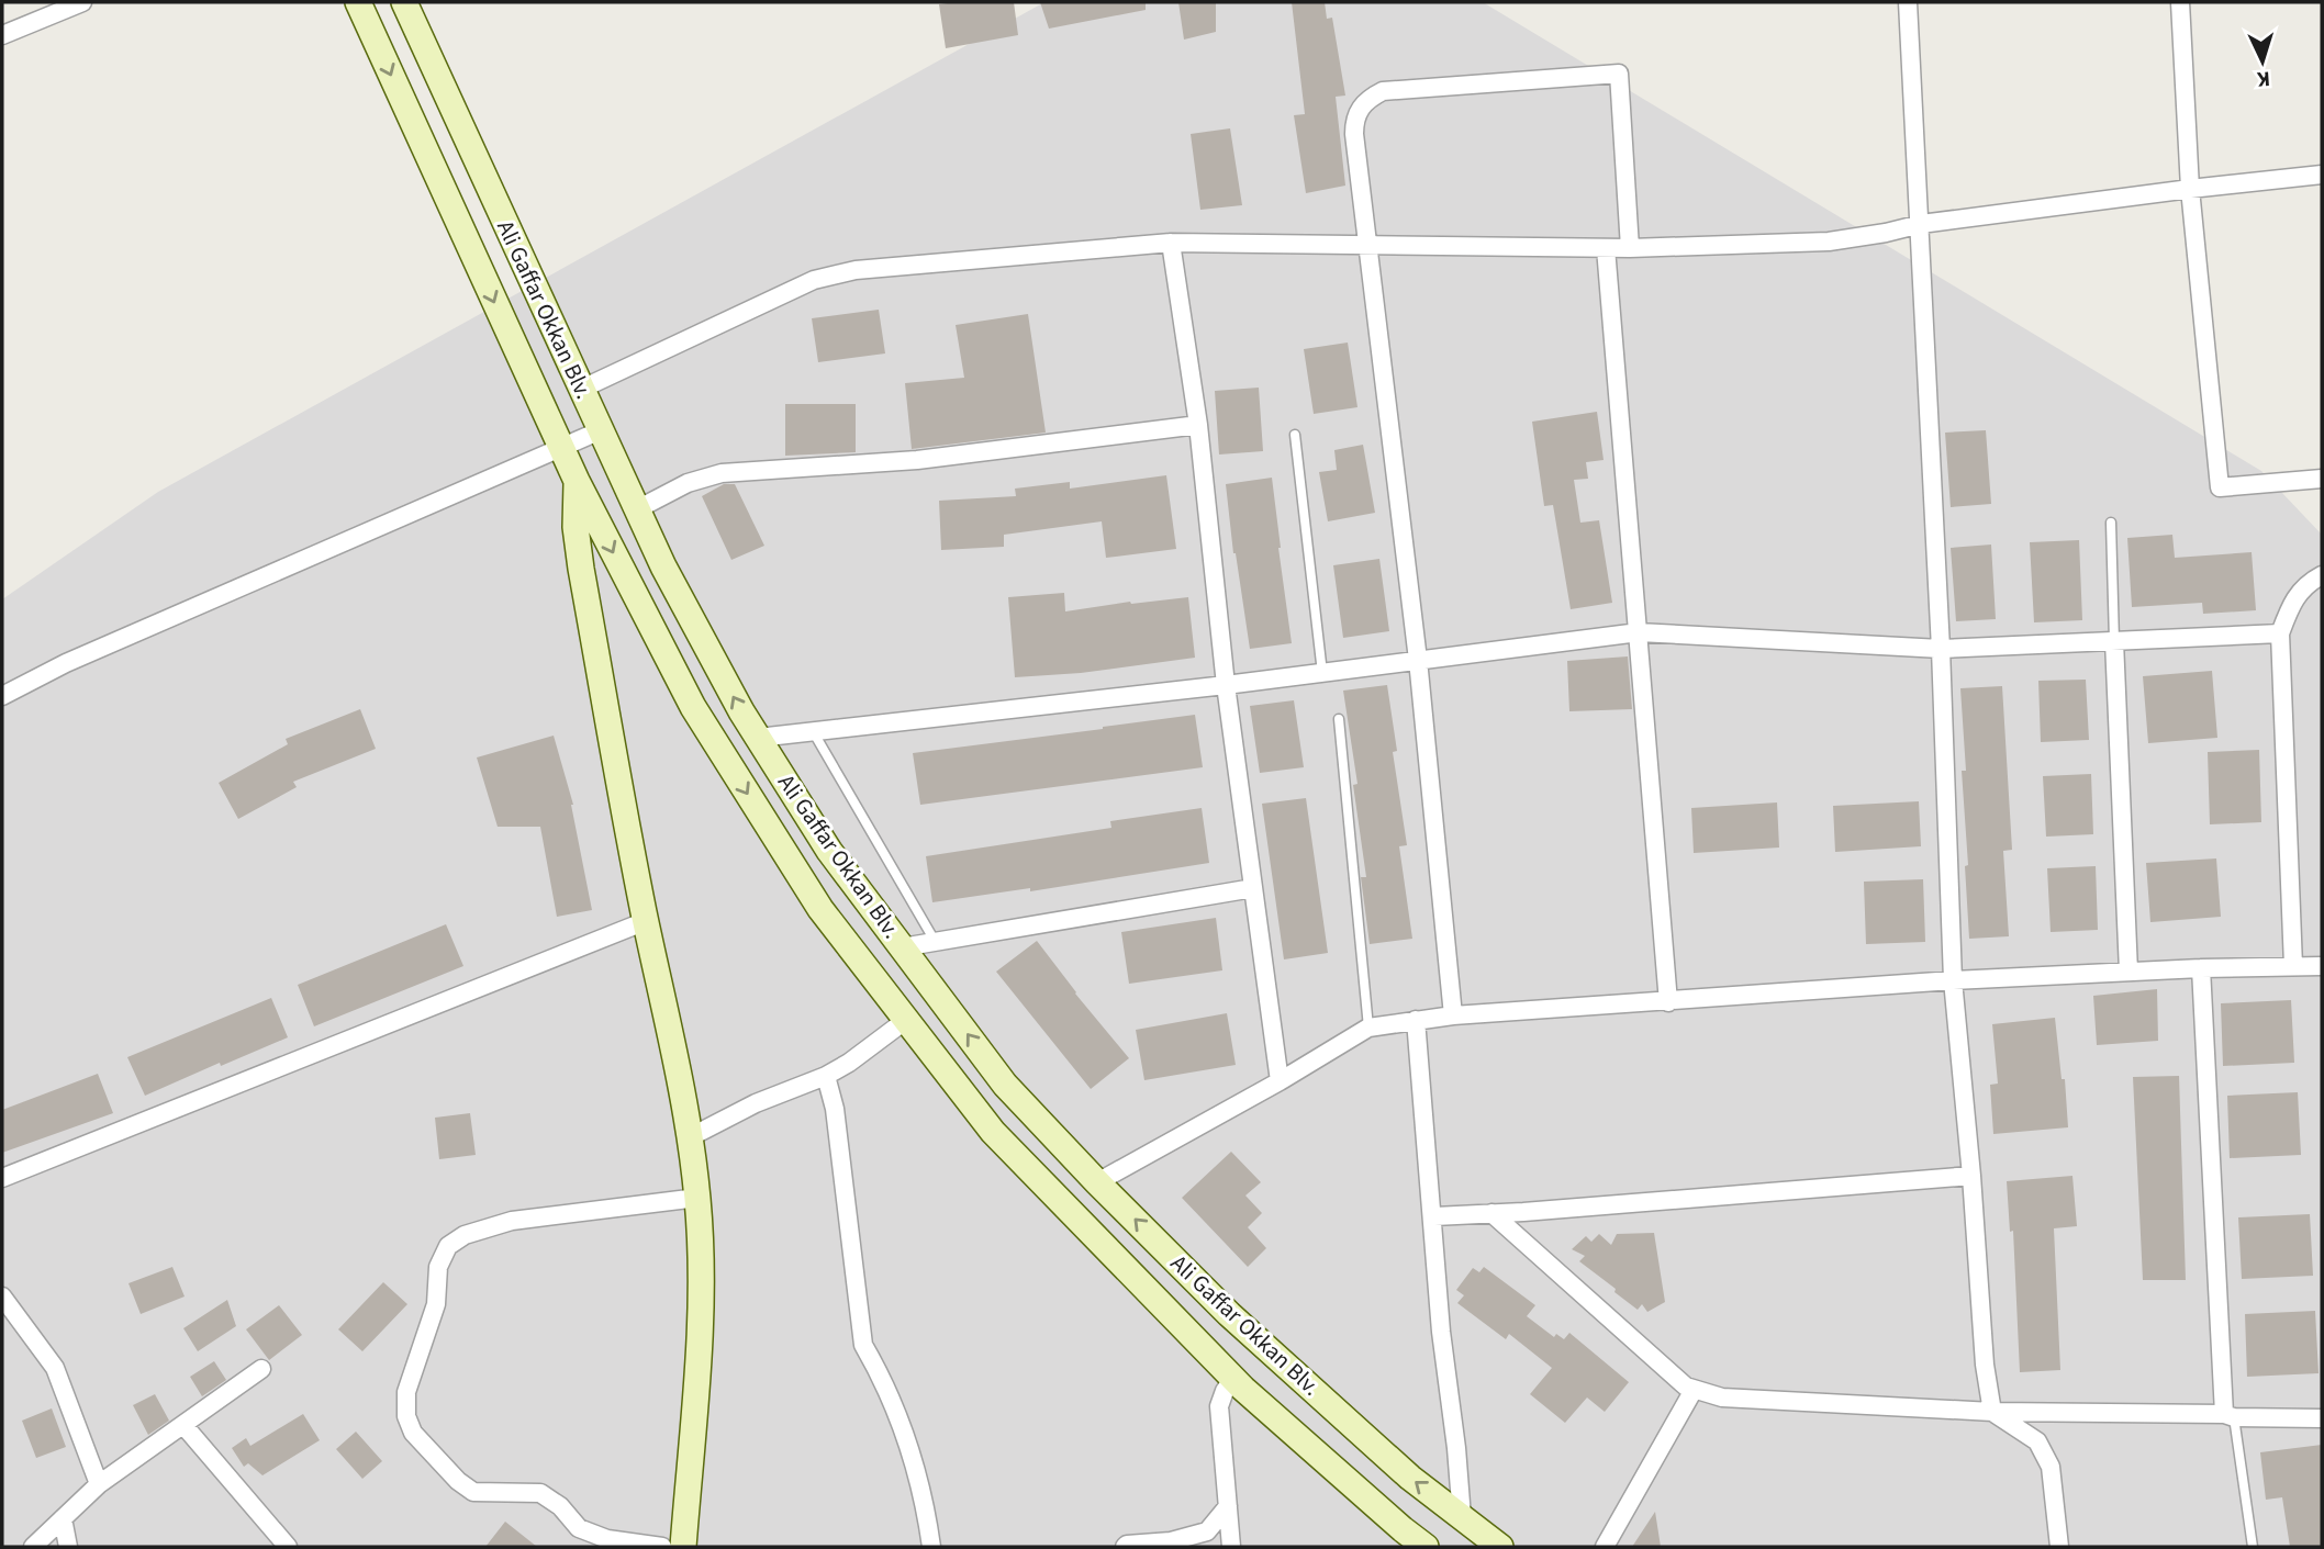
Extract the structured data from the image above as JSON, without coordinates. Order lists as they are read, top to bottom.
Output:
{
  "streets": {
    "main road": ["Ali Gaffar Okkan Blv."]
  },
  "north": "bottom"
}
